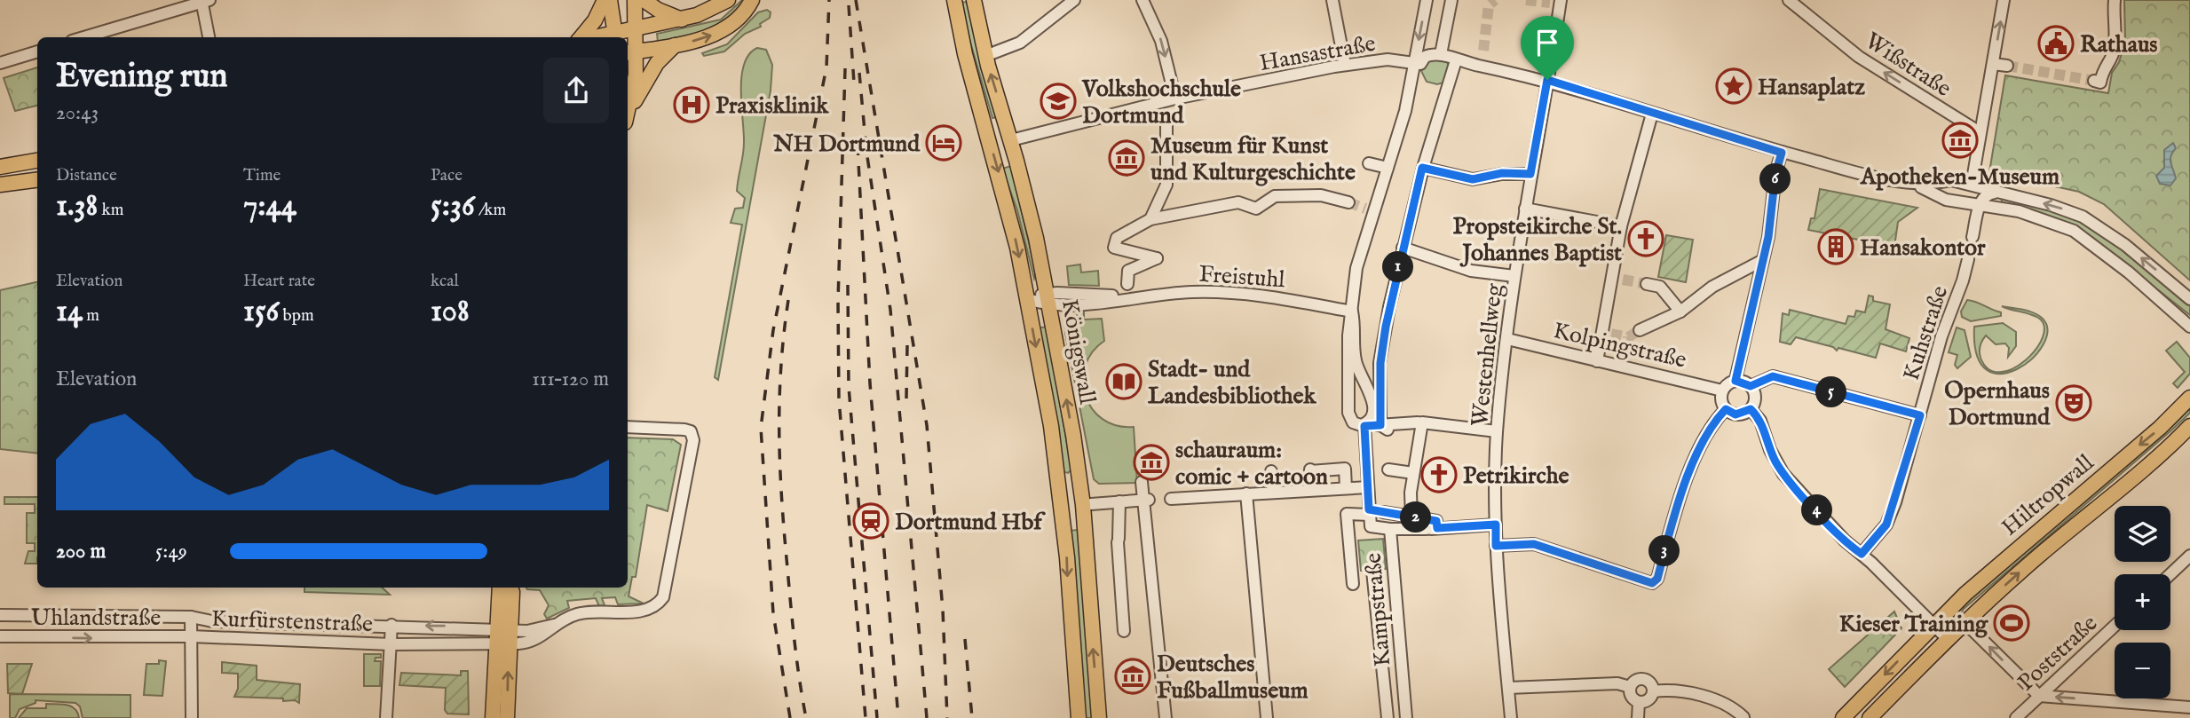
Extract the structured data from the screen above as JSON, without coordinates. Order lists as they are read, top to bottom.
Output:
{
  "streets": {
    "main road": ["Königswall", "Hiltropwall"],
    "street": [
      "Hansastraße",
      "Wißstraße",
      "Freistuhl",
      "Kuhstraße",
      "Kolpingstraße",
      "Westenhellweg",
      "Kampstraße",
      "Uhlandstraße",
      "Kurfürstenstraße",
      "Poststraße"
    ]
  },
  "crossings": [
    ["Hansastraße", "Königswall"],
    ["Freistuhl", "Königswall"],
    ["Kolpingstraße", "Westenhellweg"],
    ["Uhlandstraße", "Kurfürstenstraße"]
  ],
  "one_way": ["Wißstraße"],
  "places": {
    "public building": ["Rathaus"],
    "place": ["Hansaplatz"],
    "school or university": ["Volkshochschule Dortmund"],
    "hospital": ["Praxisklinik"],
    "museum": [
      "Apotheken-Museum",
      "Museum für Kunst und Kulturgeschichte",
      "schauraum: comic + cartoon",
      "Deutsches Fußballmuseum"
    ],
    "hotel": ["NH Dortmund"],
    "church": ["Propsteikirche St. Johannes Baptist", "Petrikirche"],
    "building": ["Hansakontor"],
    "library": ["Stadt- und Landesbibliothek"],
    "theatre": ["Opernhaus Dortmund"],
    "station": ["Dortmund Hbf"],
    "sports": ["Kieser Training"]
  },
  "page": {
    "heading": ["Evening run", "20:43"],
    "stats": [
      ["Distance", "1.38 km"],
      ["Time", "7:44"],
      ["Pace", "5:36 /km"],
      ["Elevation", "14 m"],
      ["Heart rate", "156 bpm"],
      ["kcal", "108"]
    ],
    "pins": [
      "6",
      "1",
      "5",
      "4",
      "2",
      "3"
    ],
    "chart": ["Elevation", "111–120 m"],
    "map_buttons": ["+", "−"],
    "list": [
      {
        "name": "200 m",
        "note": "5:49"
      }
    ]
  }
}
